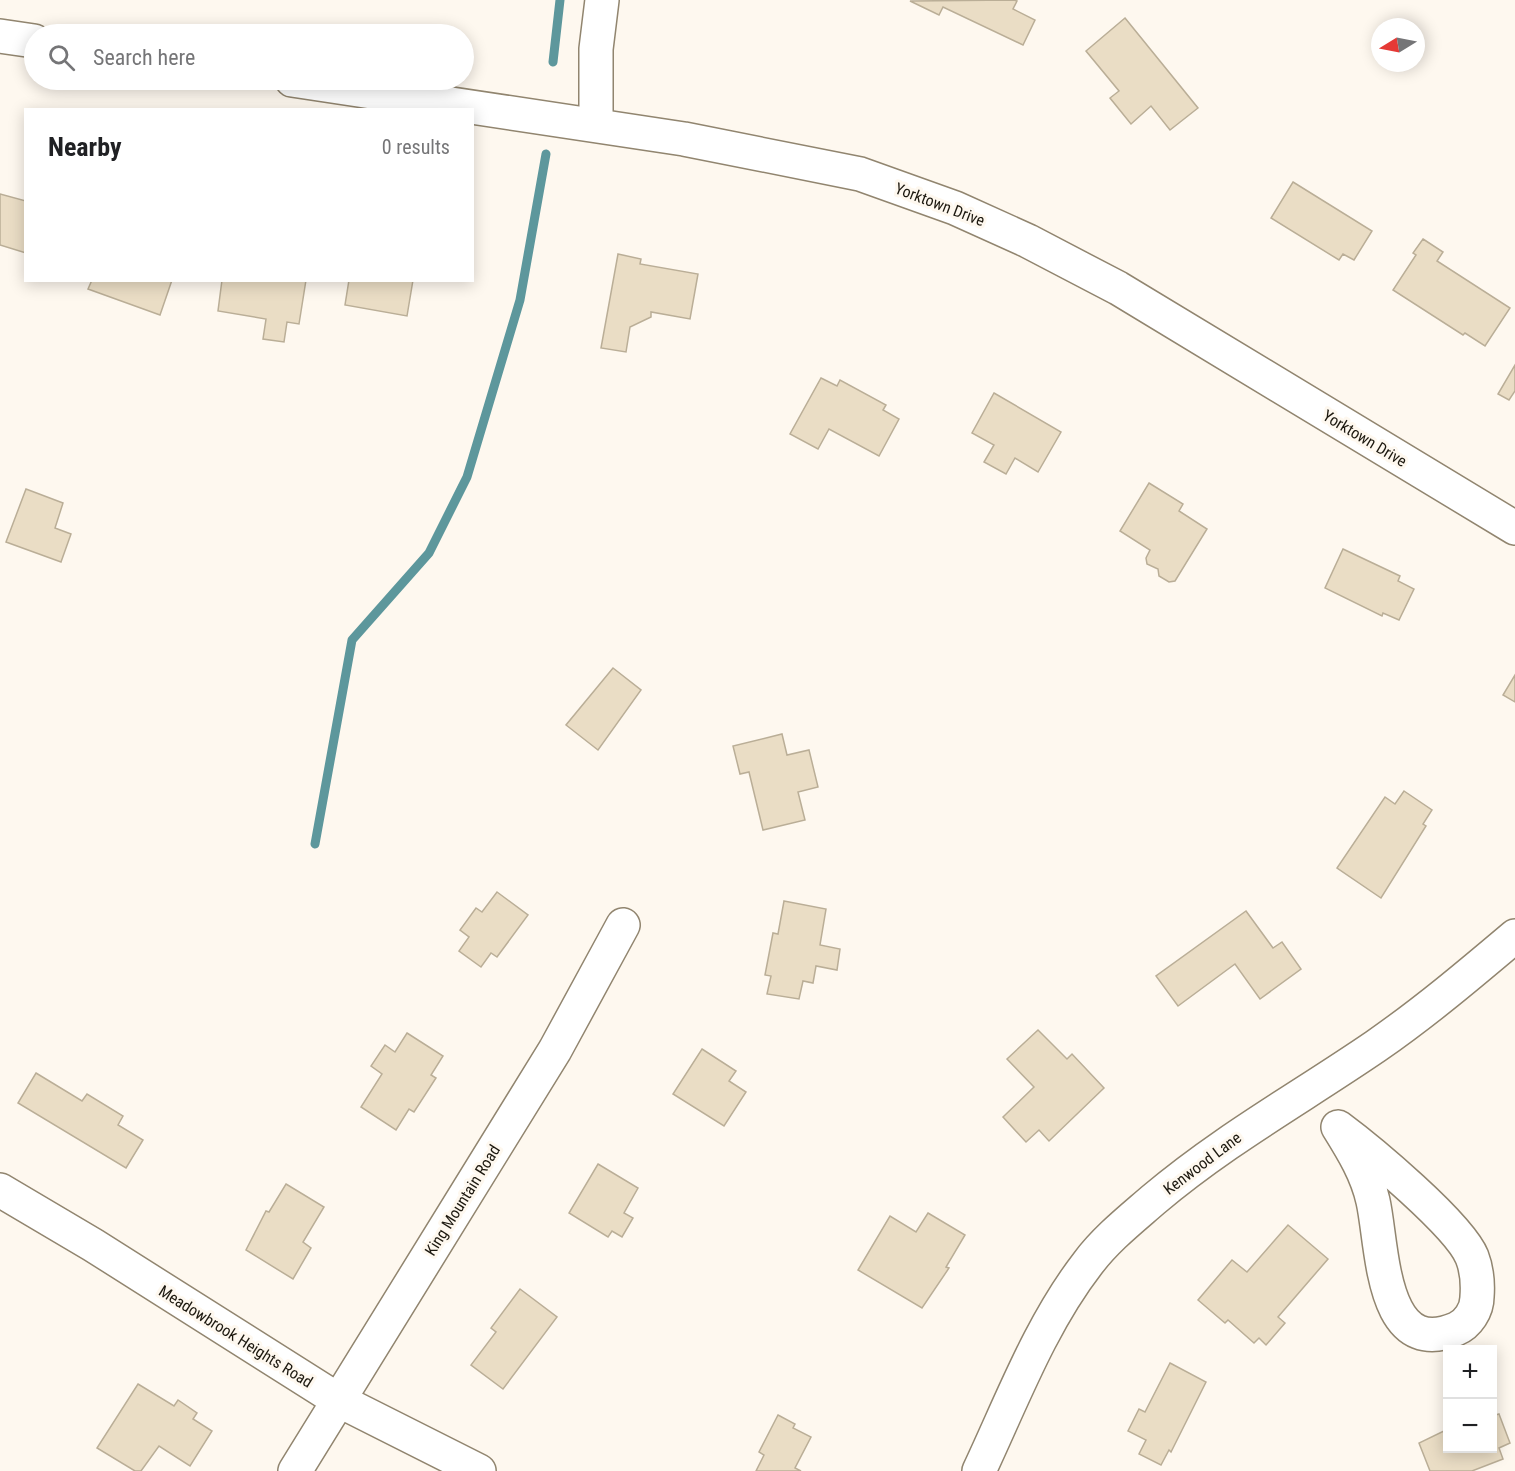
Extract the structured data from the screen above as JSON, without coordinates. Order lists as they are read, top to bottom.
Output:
{
  "streets": {
    "street": [
      "Yorktown Drive",
      "Kenwood Lane",
      "King Mountain Road",
      "Meadowbrook Heights Road"
    ]
  },
  "crossings": [
    ["King Mountain Road", "Meadowbrook Heights Road"]
  ],
  "north": "left",
  "page": {
    "search": "Search here",
    "heading": ["Nearby", "0 results"],
    "map_buttons": ["+", "−"]
  }
}
